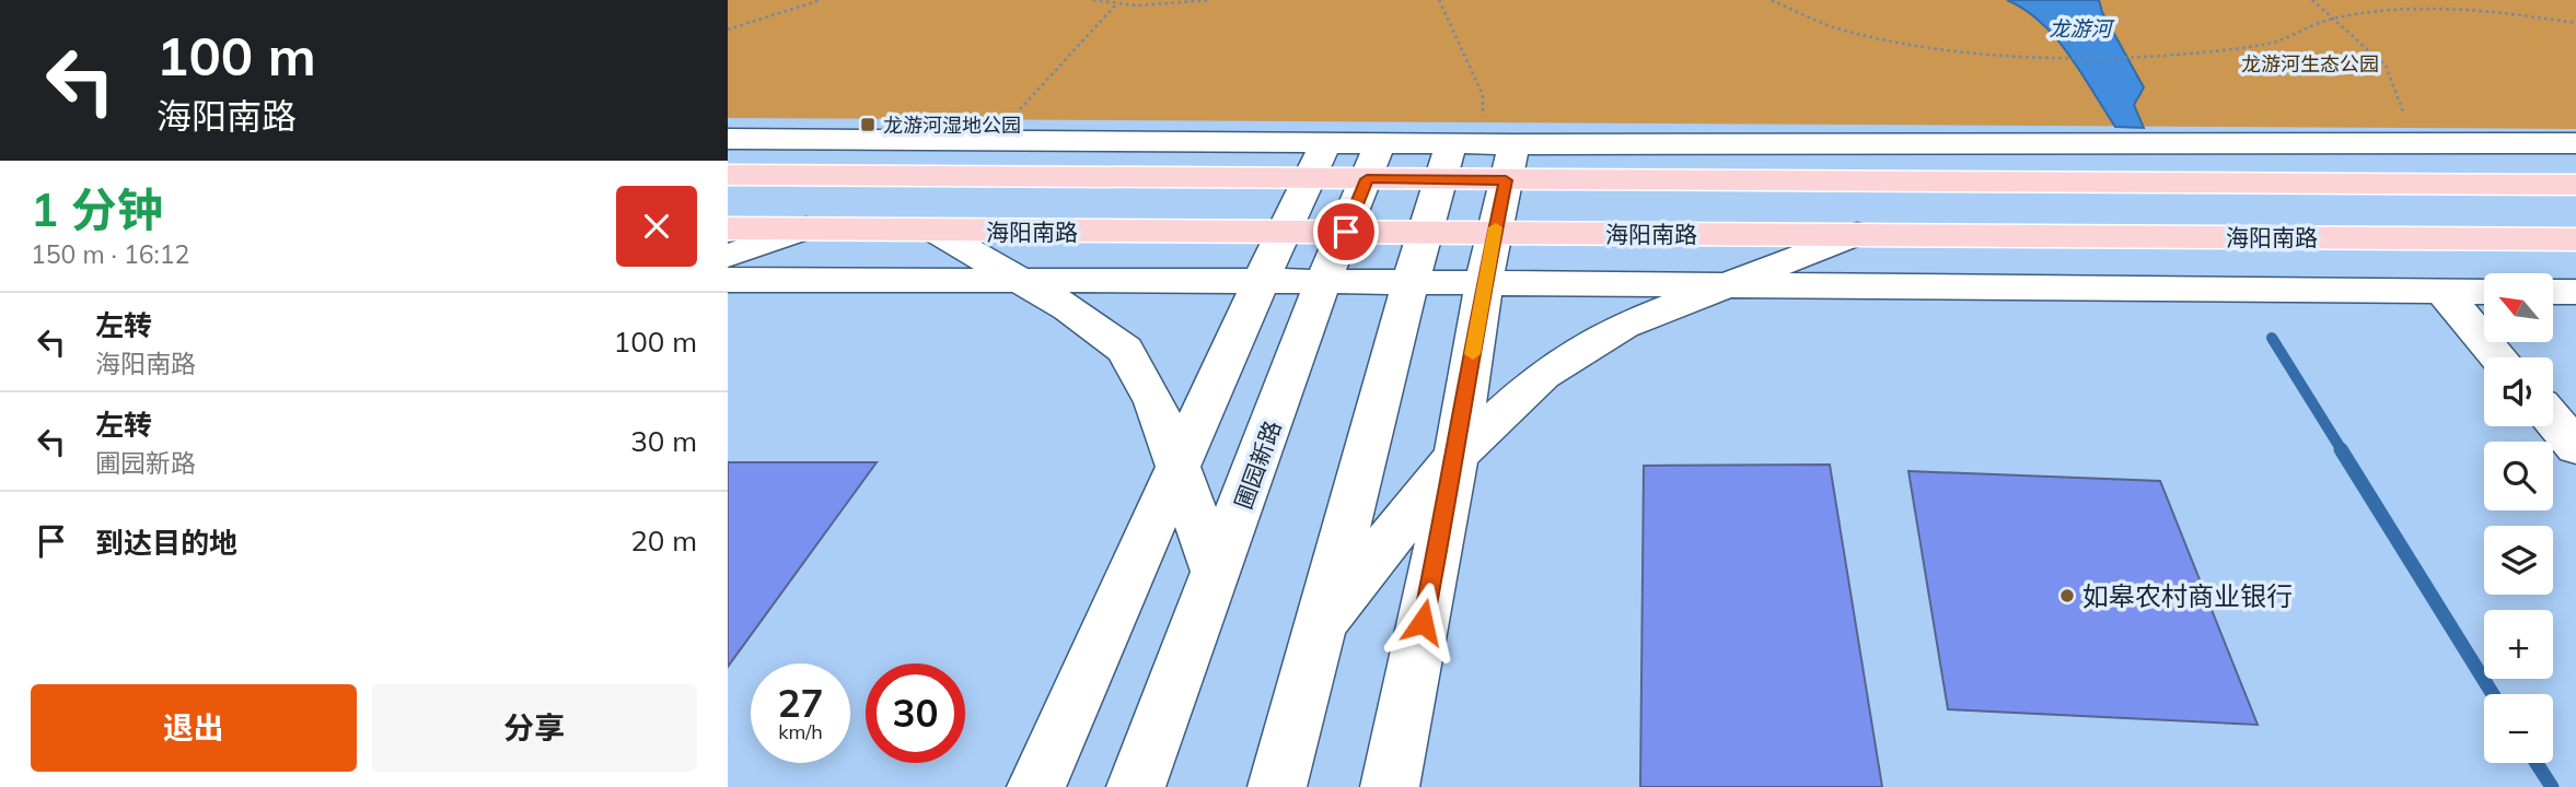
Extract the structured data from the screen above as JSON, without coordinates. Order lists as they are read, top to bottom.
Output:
{
  "streets": {
    "main road": ["海阳南路"],
    "street": ["圃园新路"]
  },
  "crossings": [
    ["海阳南路", "圃园新路"]
  ],
  "water": ["龙游河"],
  "parks": ["龙游河生态公园"],
  "places": {
    "transit": ["龙游河湿地公园"],
    "other": ["如皋农村商业银行"]
  },
  "north": "top left",
  "page": {
    "turn": ["100 m", "海阳南路"],
    "heading": ["1 分钟", "150 m · 16:12"],
    "map_buttons": ["+", "−"],
    "list": [
      {
        "name": "左转",
        "note": "海阳南路",
        "value": "100 m"
      },
      {
        "name": "左转",
        "note": "圃园新路",
        "value": "30 m"
      },
      {
        "name": "到达目的地",
        "value": "20 m"
      }
    ],
    "speed": "27 km/h",
    "limit": "30",
    "buttons": ["退出", "分享"]
  }
}
